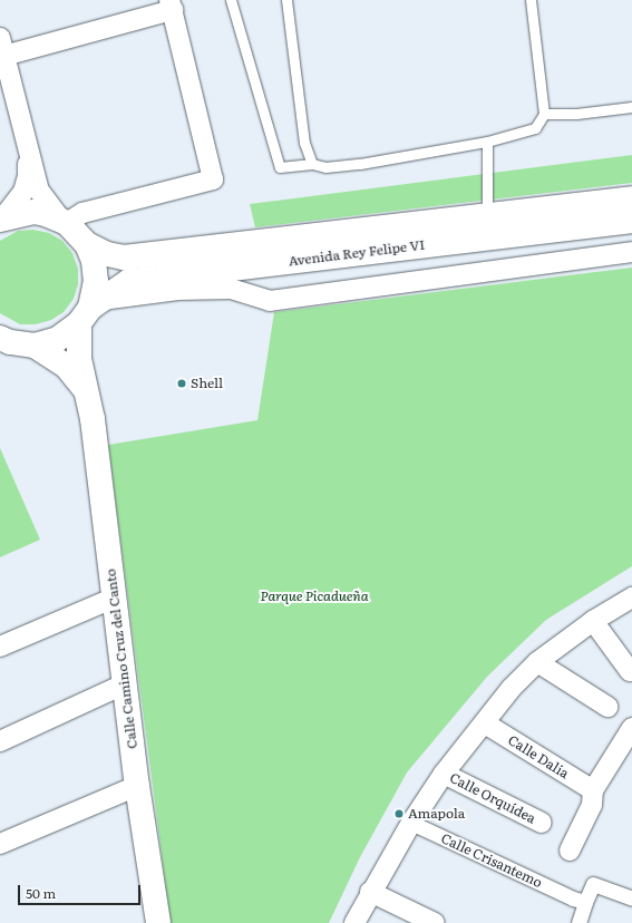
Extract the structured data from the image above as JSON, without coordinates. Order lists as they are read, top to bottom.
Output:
{
  "streets": {
    "main road": ["Avenida Rey Felipe VI", "Calle Camino Cruz del Canto"],
    "street": ["Calle Dalia", "Calle Orquídea", "Calle Crisantemo"]
  },
  "crossings": [
    ["Avenida Rey Felipe VI", "Calle Camino Cruz del Canto"]
  ],
  "parks": ["Parque Picadueña"],
  "places": ["Shell", "Amapola"],
  "scale_bar": "50 m"
}
